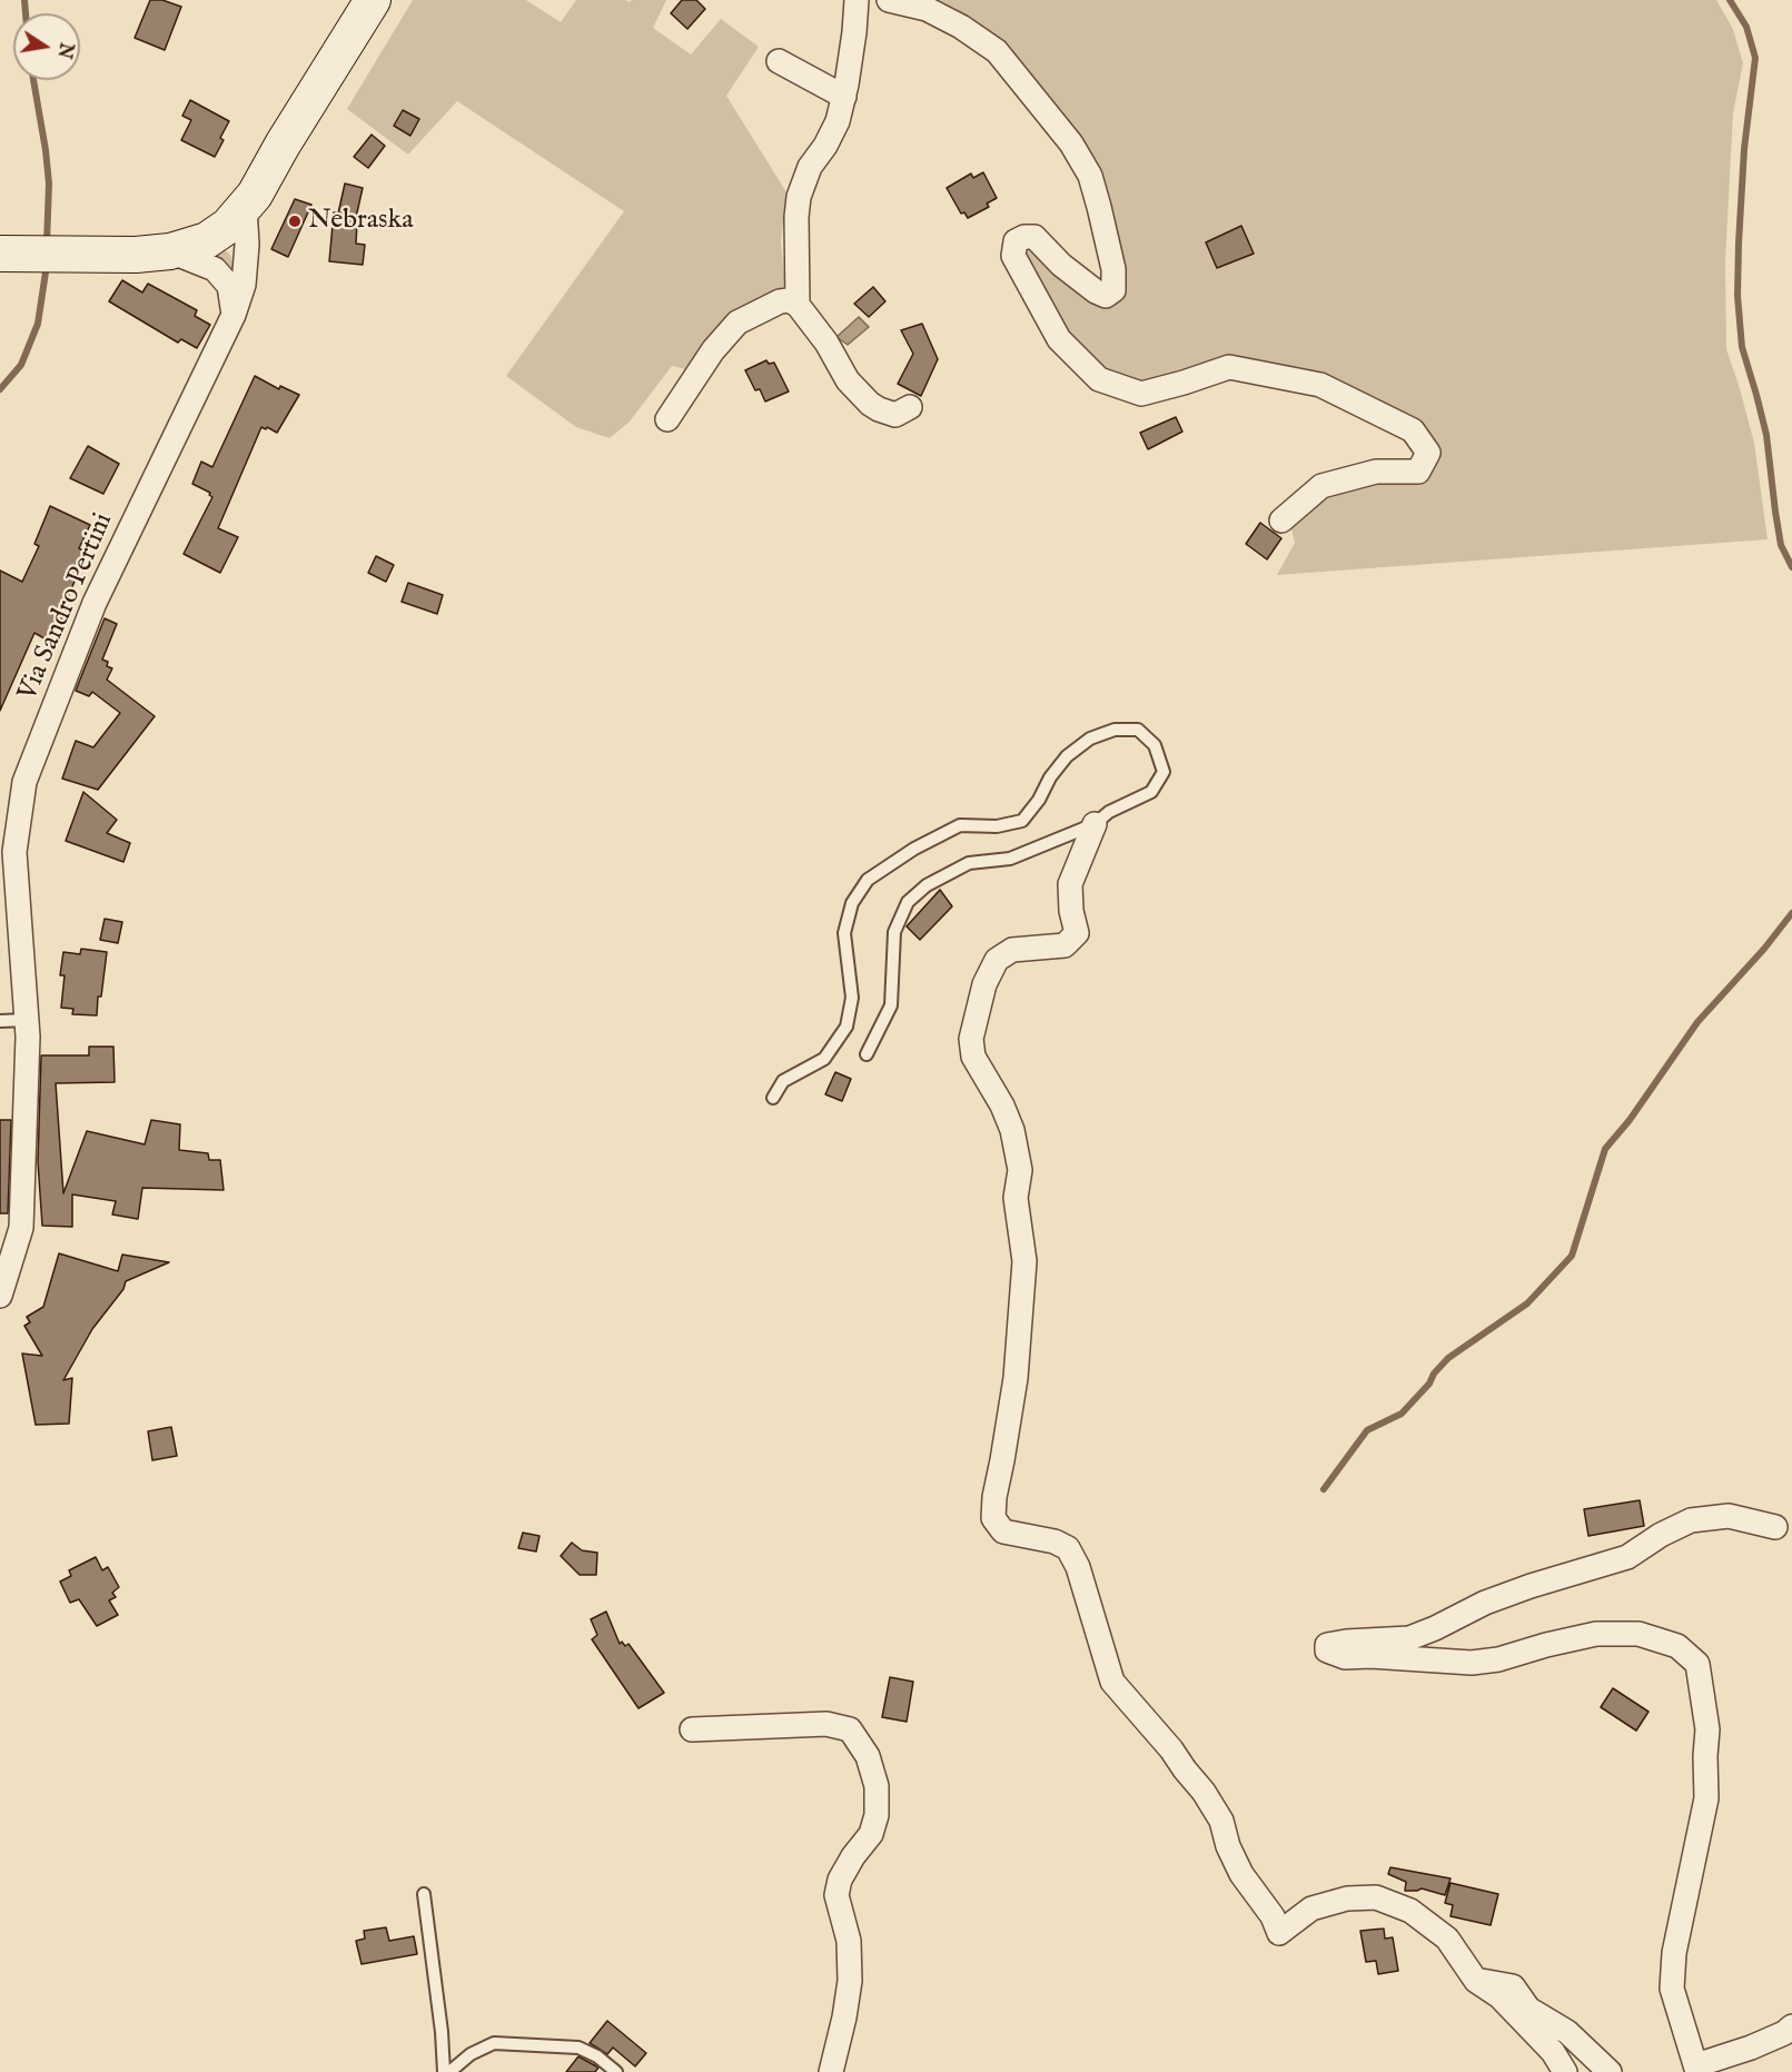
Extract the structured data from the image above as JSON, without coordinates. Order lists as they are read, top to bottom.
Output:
{
  "streets": {
    "street": ["Via Sandro Pertini"]
  },
  "places": ["Nebraska"],
  "north": "right"
}
